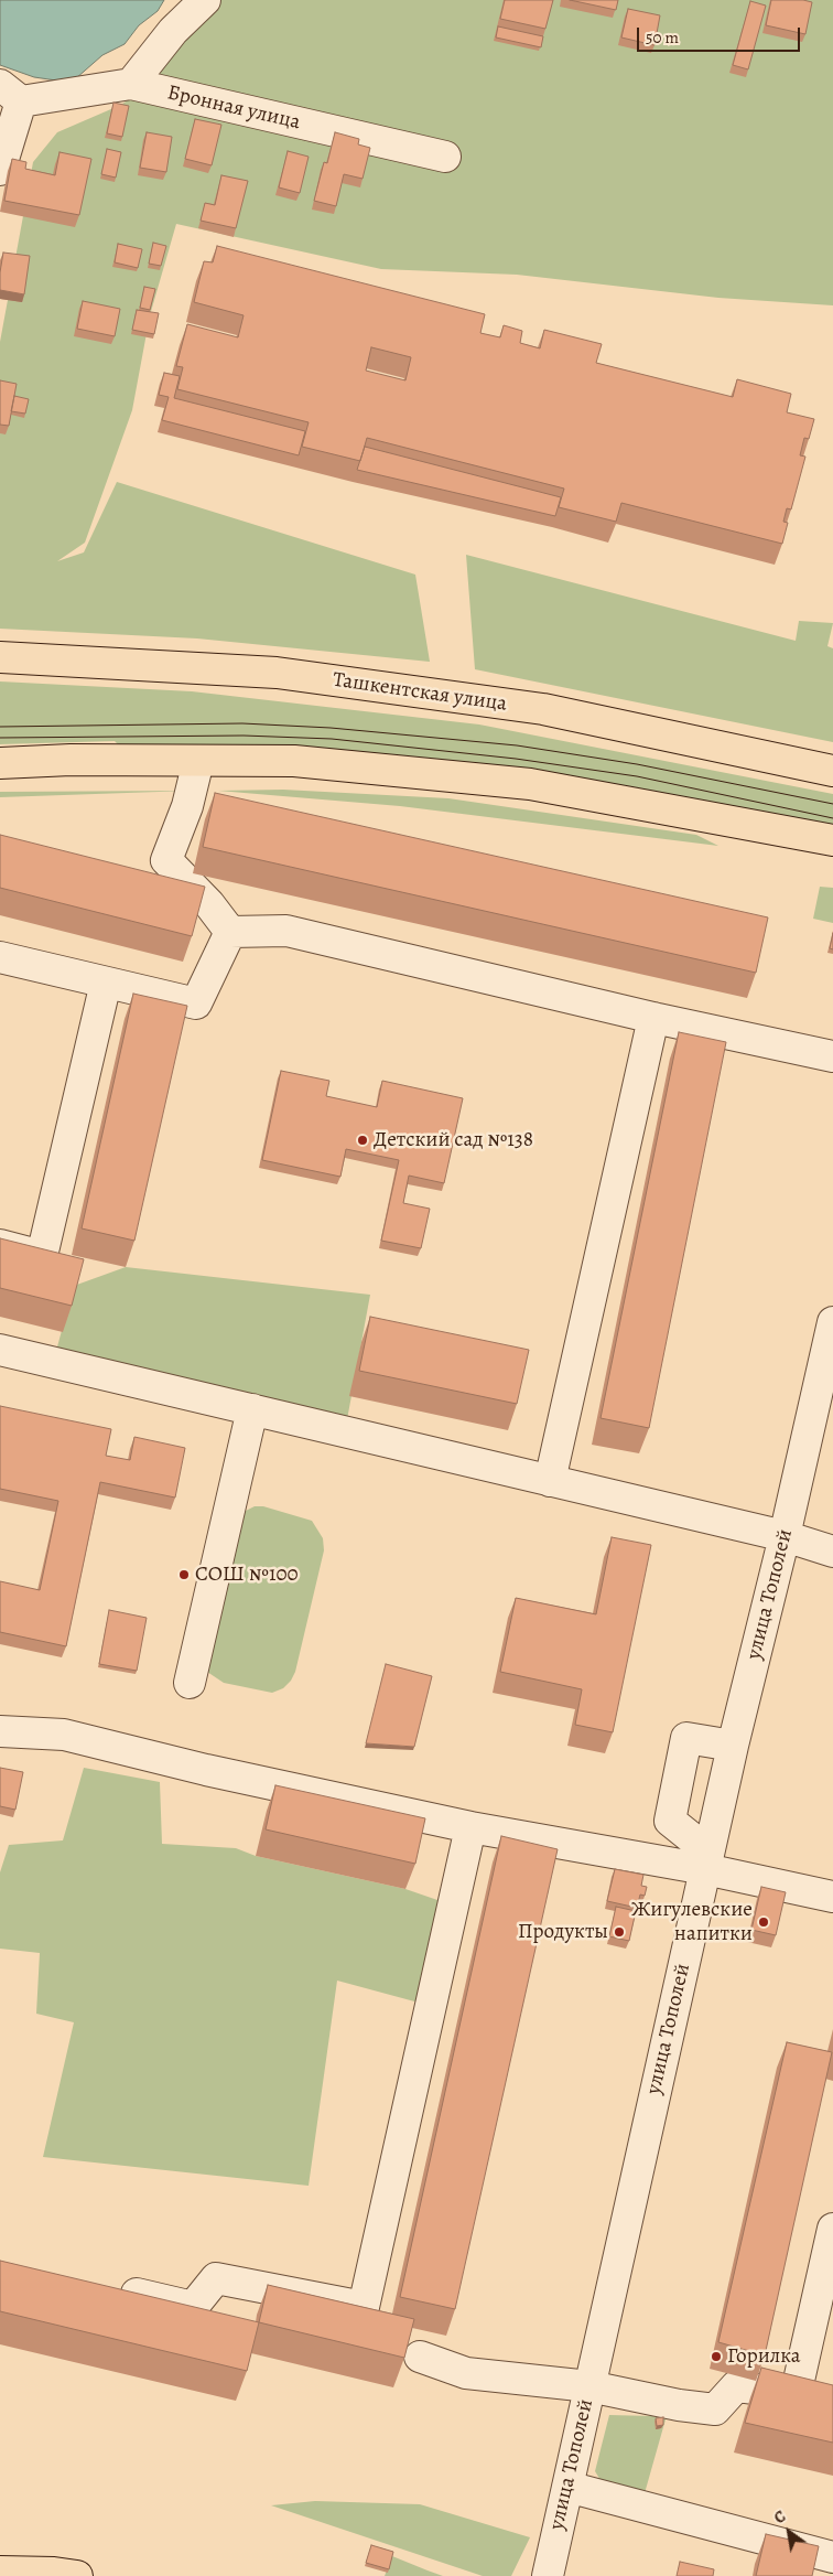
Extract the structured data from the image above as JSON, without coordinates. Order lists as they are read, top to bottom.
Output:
{
  "streets": {
    "main road": ["Ташкентская улица"],
    "street": ["Бронная улица", "улица Тополей"]
  },
  "places": [
    "Детский сад №138",
    "СОШ №100",
    "Жигулевские напитки",
    "Продукты",
    "Горилка"
  ],
  "scale_bar": "50 m",
  "north": "top left"
}
